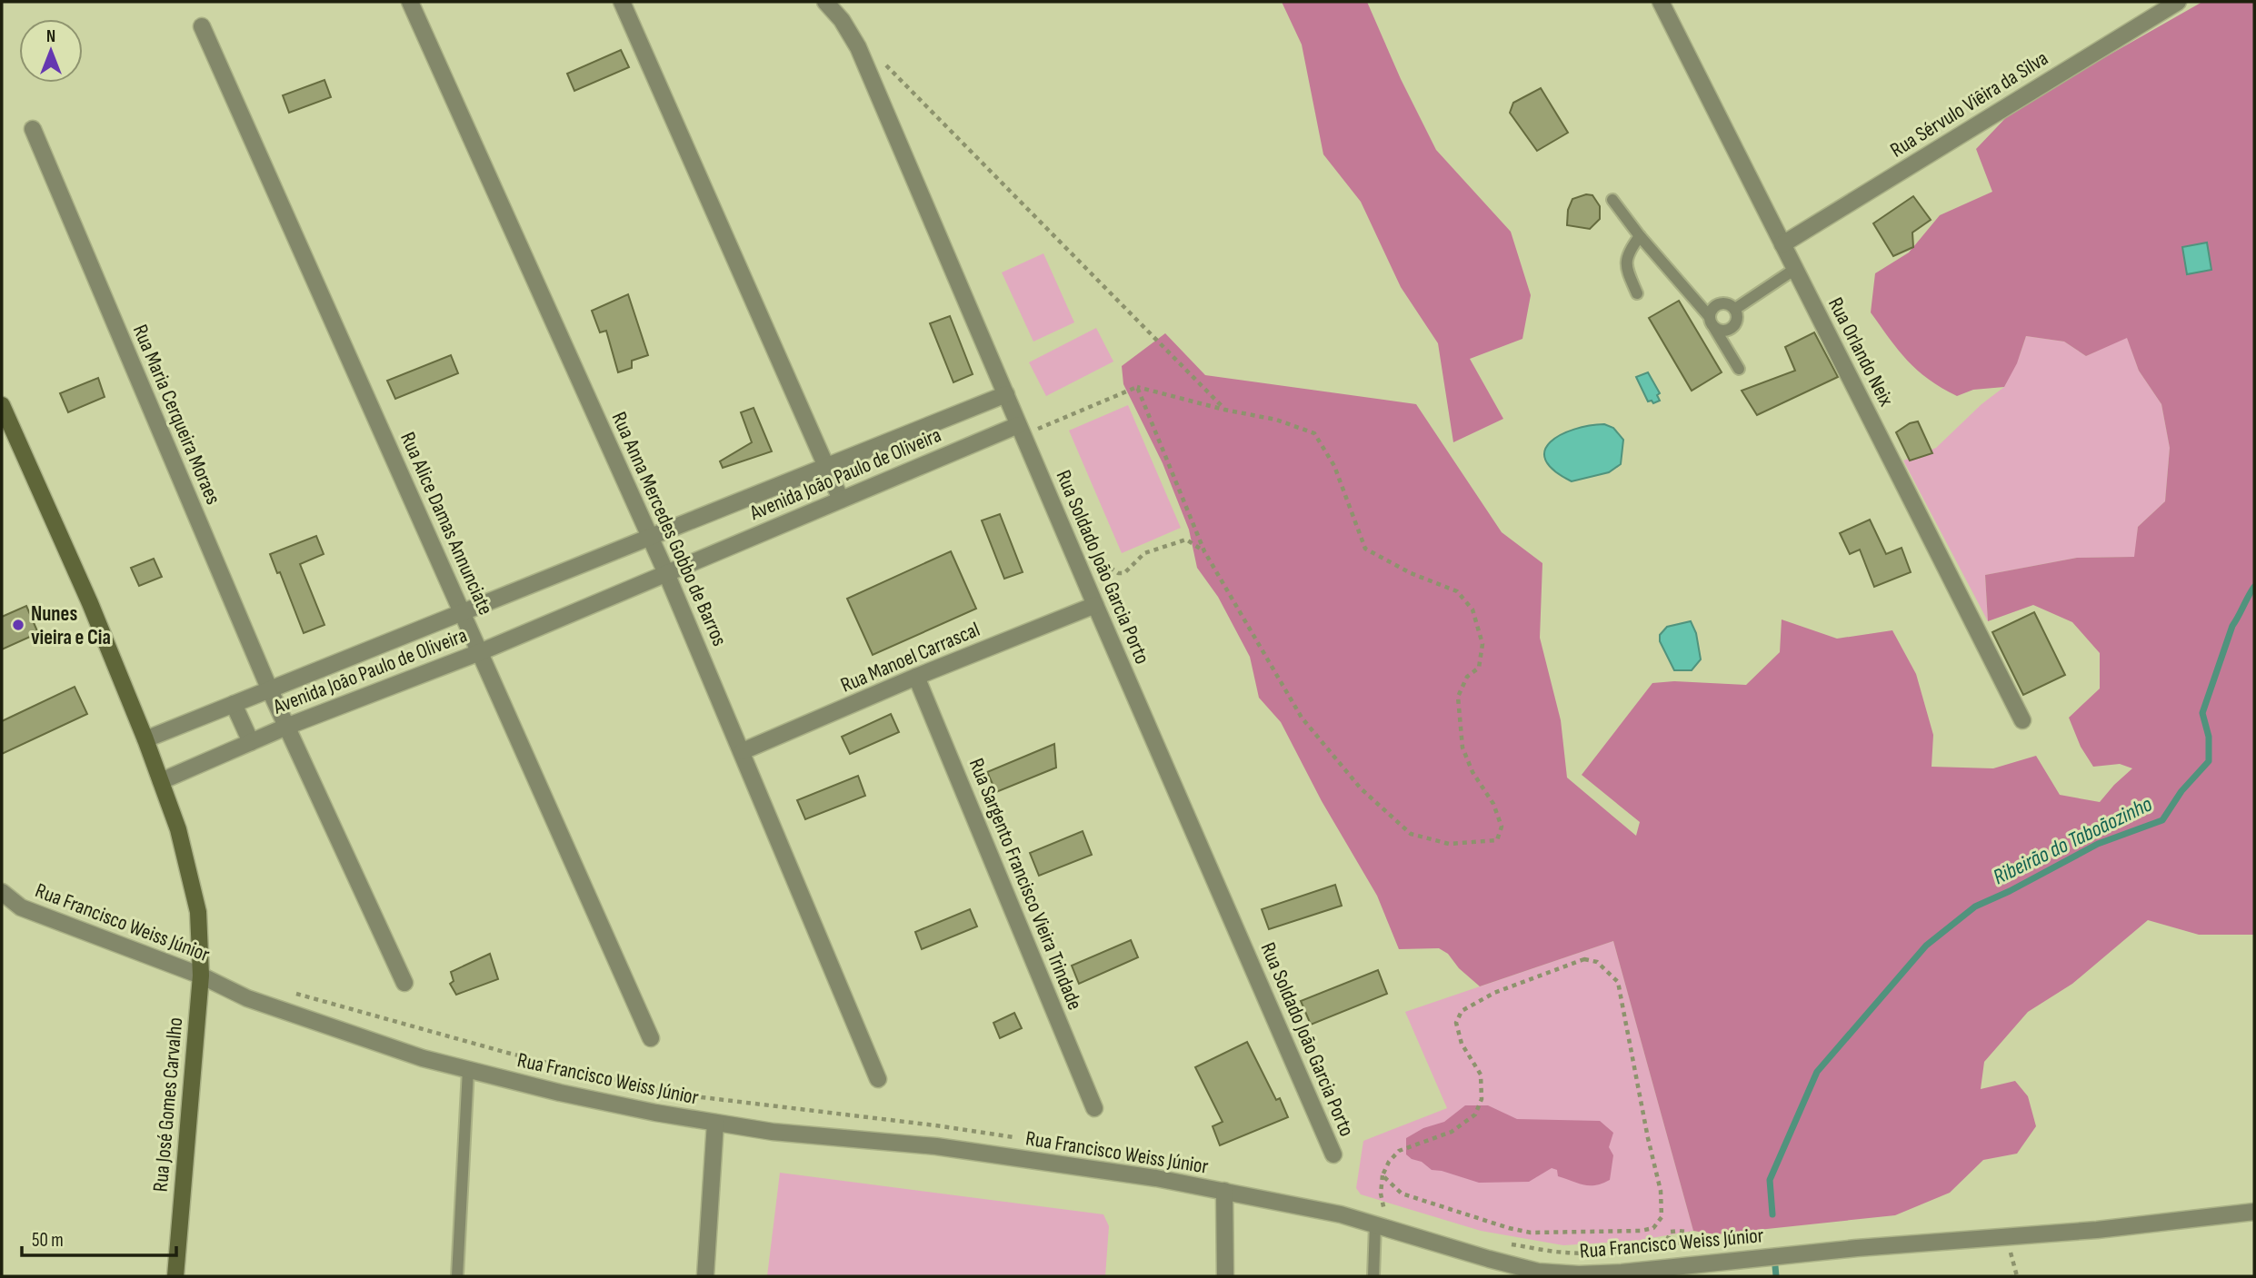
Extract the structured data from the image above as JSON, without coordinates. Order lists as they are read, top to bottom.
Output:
{
  "streets": {
    "main road": ["Rua José Gomes Carvalho"],
    "street": [
      "Rua Sérvulo Viêira da Silva",
      "Rua Orlando Neix",
      "Rua Maria Cerqueira Moraes",
      "Avenida João Paulo de Oliveira",
      "Rua Alice Damas Annunciate",
      "Rua Anna Mercedes Gobbo de Barros",
      "Rua Soldado João Garcia Porto",
      "Rua Manoel Carrascal",
      "Rua Sargento Francisco Vieira Trindade",
      "Rua Francisco Weiss Júnior"
    ]
  },
  "crossings": [
    ["Rua Sérvulo Viêira da Silva", "Rua Orlando Neix"],
    ["Rua Maria Cerqueira Moraes", "Avenida João Paulo de Oliveira"],
    ["Avenida João Paulo de Oliveira", "Rua Alice Damas Annunciate"],
    ["Avenida João Paulo de Oliveira", "Rua Anna Mercedes Gobbo de Barros"],
    ["Avenida João Paulo de Oliveira", "Rua Soldado João Garcia Porto"],
    ["Avenida João Paulo de Oliveira", "Rua José Gomes Carvalho"],
    ["Rua Anna Mercedes Gobbo de Barros", "Rua Manoel Carrascal"],
    ["Rua Soldado João Garcia Porto", "Rua Manoel Carrascal"],
    ["Rua Manoel Carrascal", "Rua Sargento Francisco Vieira Trindade"],
    ["Rua Francisco Weiss Júnior", "Rua José Gomes Carvalho"]
  ],
  "water": ["Ribeirão do Taboãozinho"],
  "places": ["Nunes vieira e Cia"],
  "scale_bar": "50 m",
  "north": "top"
}
